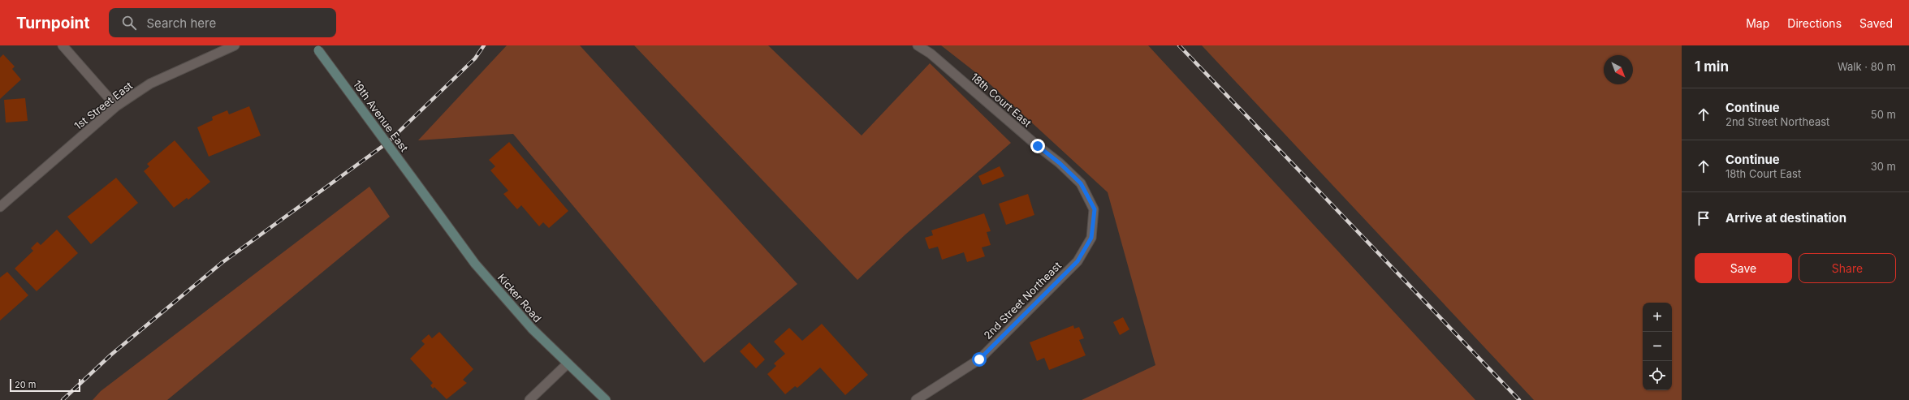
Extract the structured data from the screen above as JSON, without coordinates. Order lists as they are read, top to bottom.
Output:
{
  "streets": {
    "main road": ["19th Avenue East", "Kicker Road"],
    "street": ["18th Court East", "1st Street East", "2nd Street Northeast"]
  },
  "crossings": [
    ["18th Court East", "2nd Street Northeast"],
    ["19th Avenue East", "Kicker Road"]
  ],
  "scale_bar": "20 m",
  "north": "bottom right",
  "page": {
    "header": "Turnpoint",
    "search": "Search here",
    "nav": ["Map", "Directions", "Saved"],
    "heading": ["1 min", "Walk · 80 m"],
    "list": [
      ["Continue", "2nd Street Northeast", "50 m"],
      ["Continue", "18th Court East", "30 m"],
      "Arrive at destination"
    ],
    "buttons": ["Save", "Share"],
    "map_buttons": ["+", "−"],
    "scale": "20 m"
  }
}
